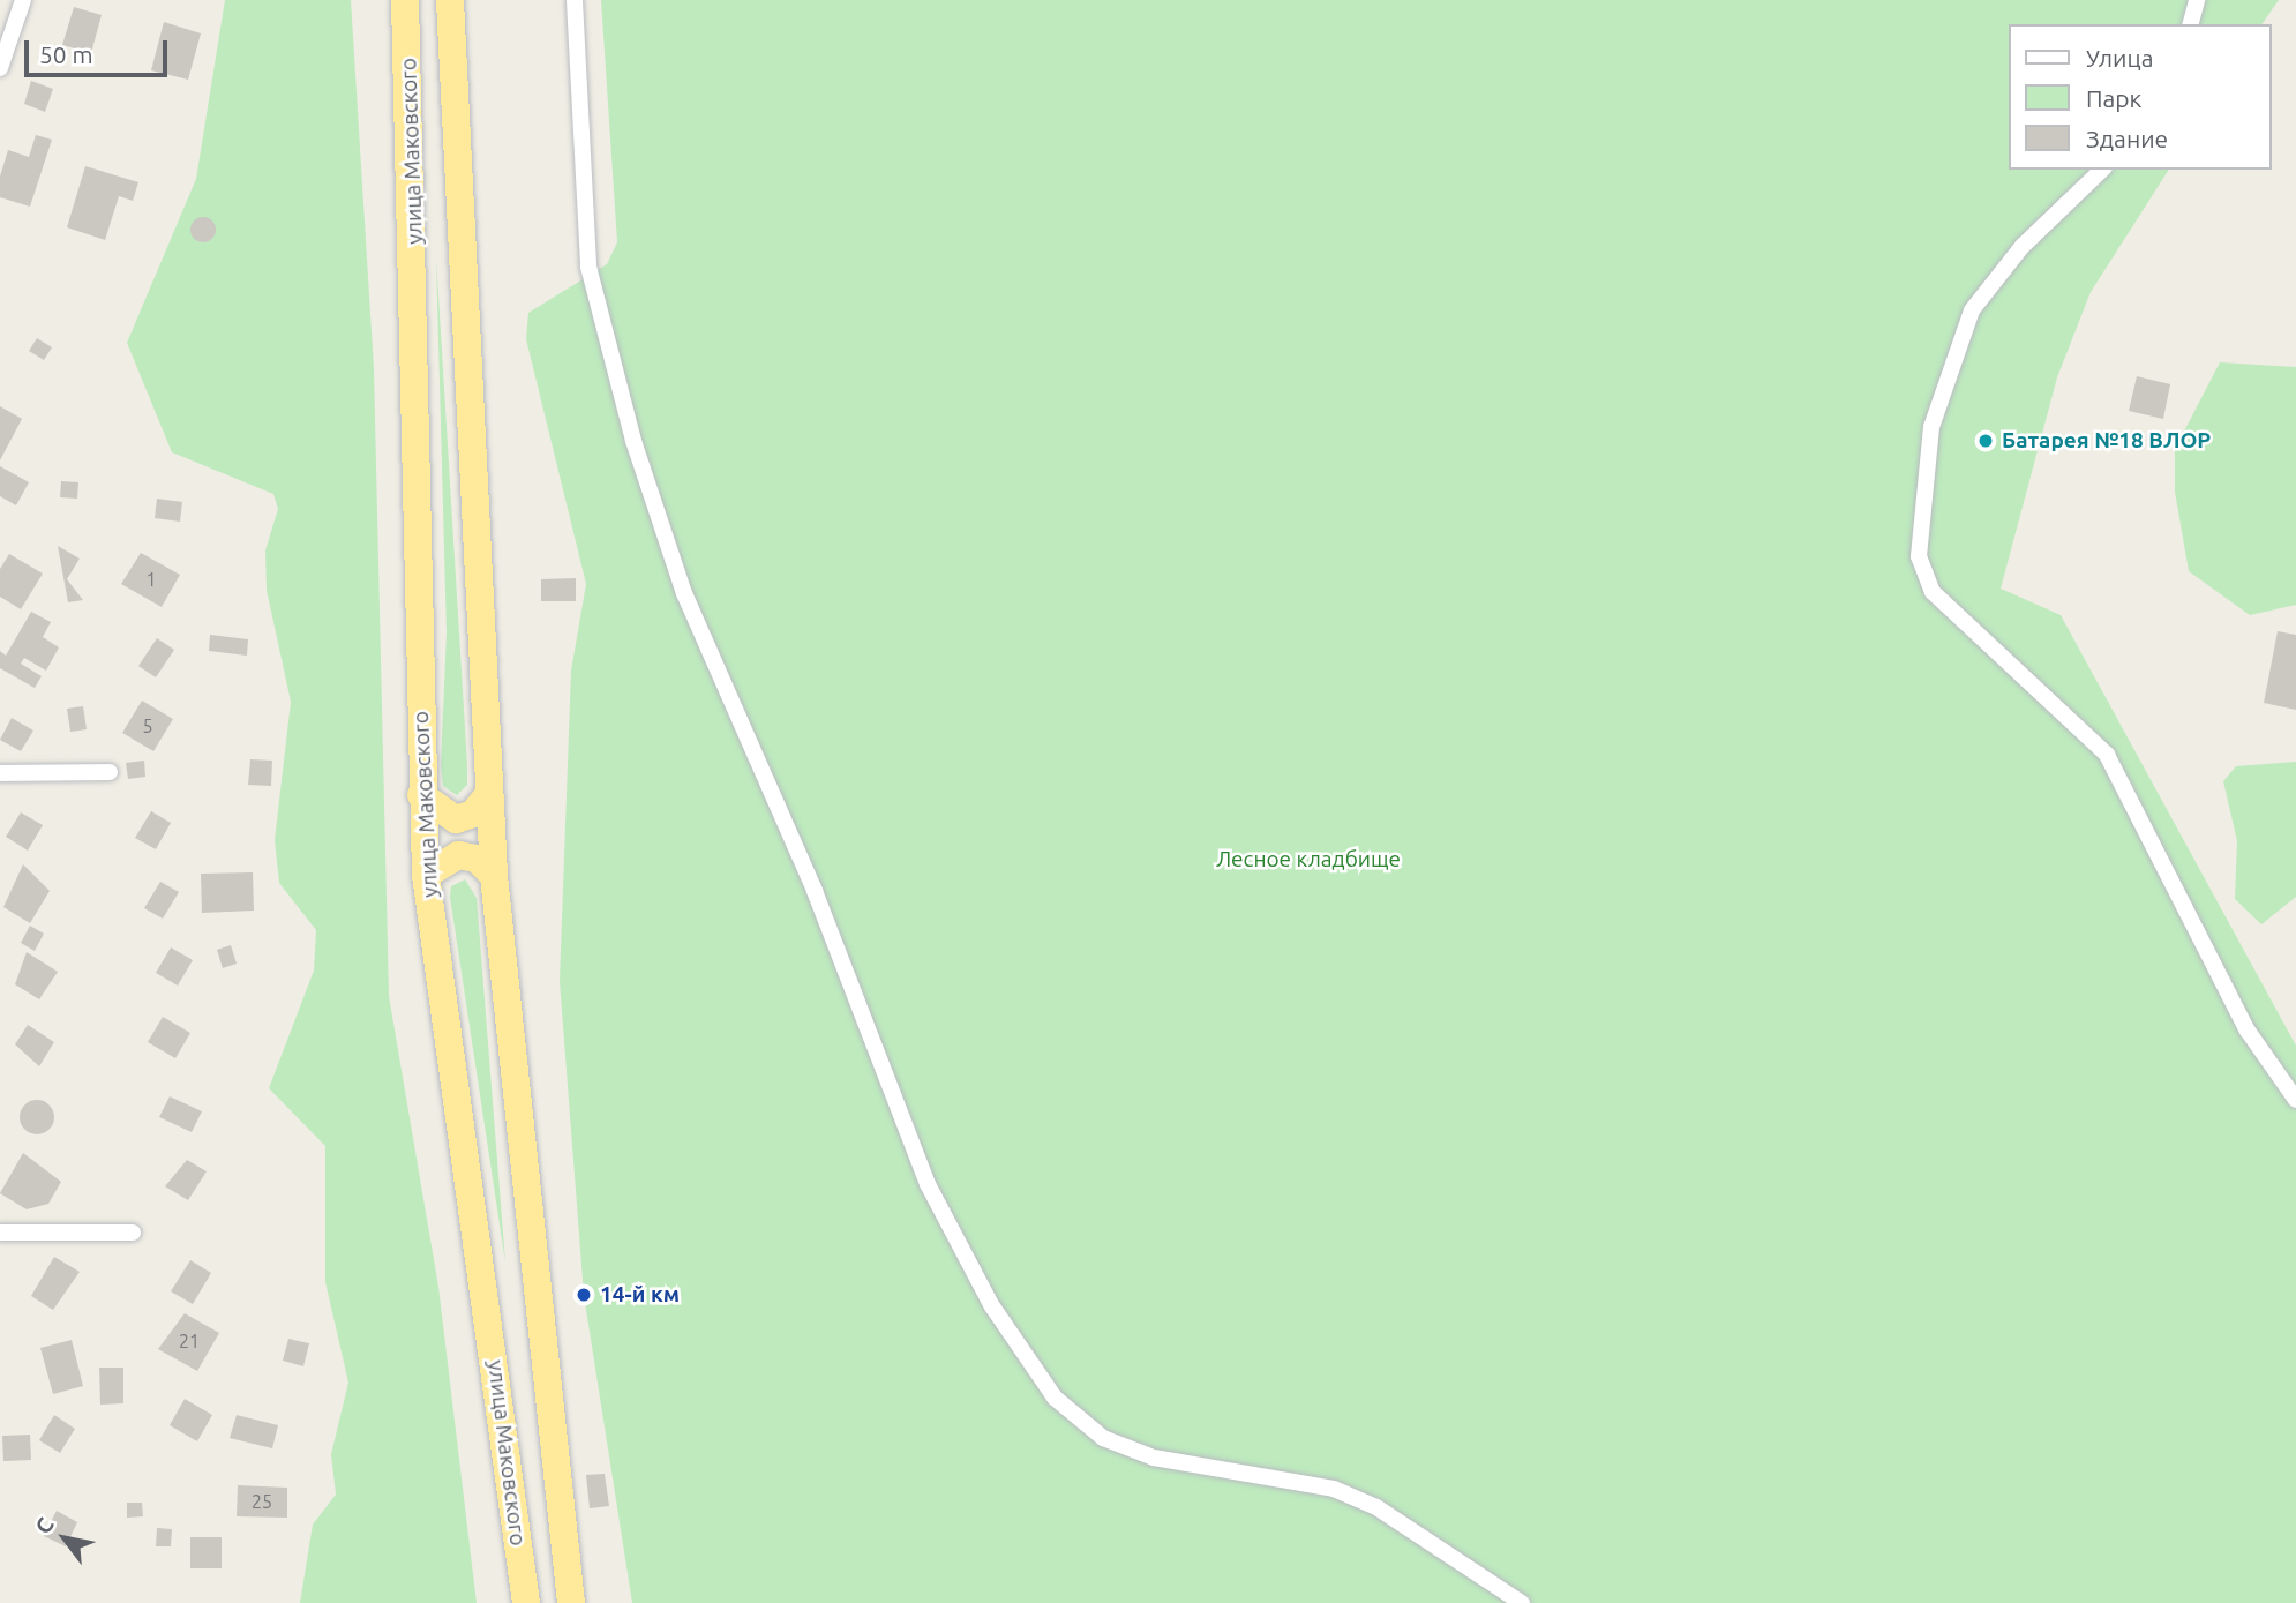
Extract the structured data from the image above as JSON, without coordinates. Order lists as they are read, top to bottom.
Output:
{
  "streets": {
    "highway": ["улица Маковского"]
  },
  "parks": ["Лесное кладбище"],
  "places": ["Батарея №18 ВЛОР", "14-й км"],
  "house_numbers": [
    "1",
    "5",
    "21",
    "25"
  ],
  "legend": ["Улица", "Парк", "Здание"],
  "scale_bar": "50 m",
  "north": "top left"
}
